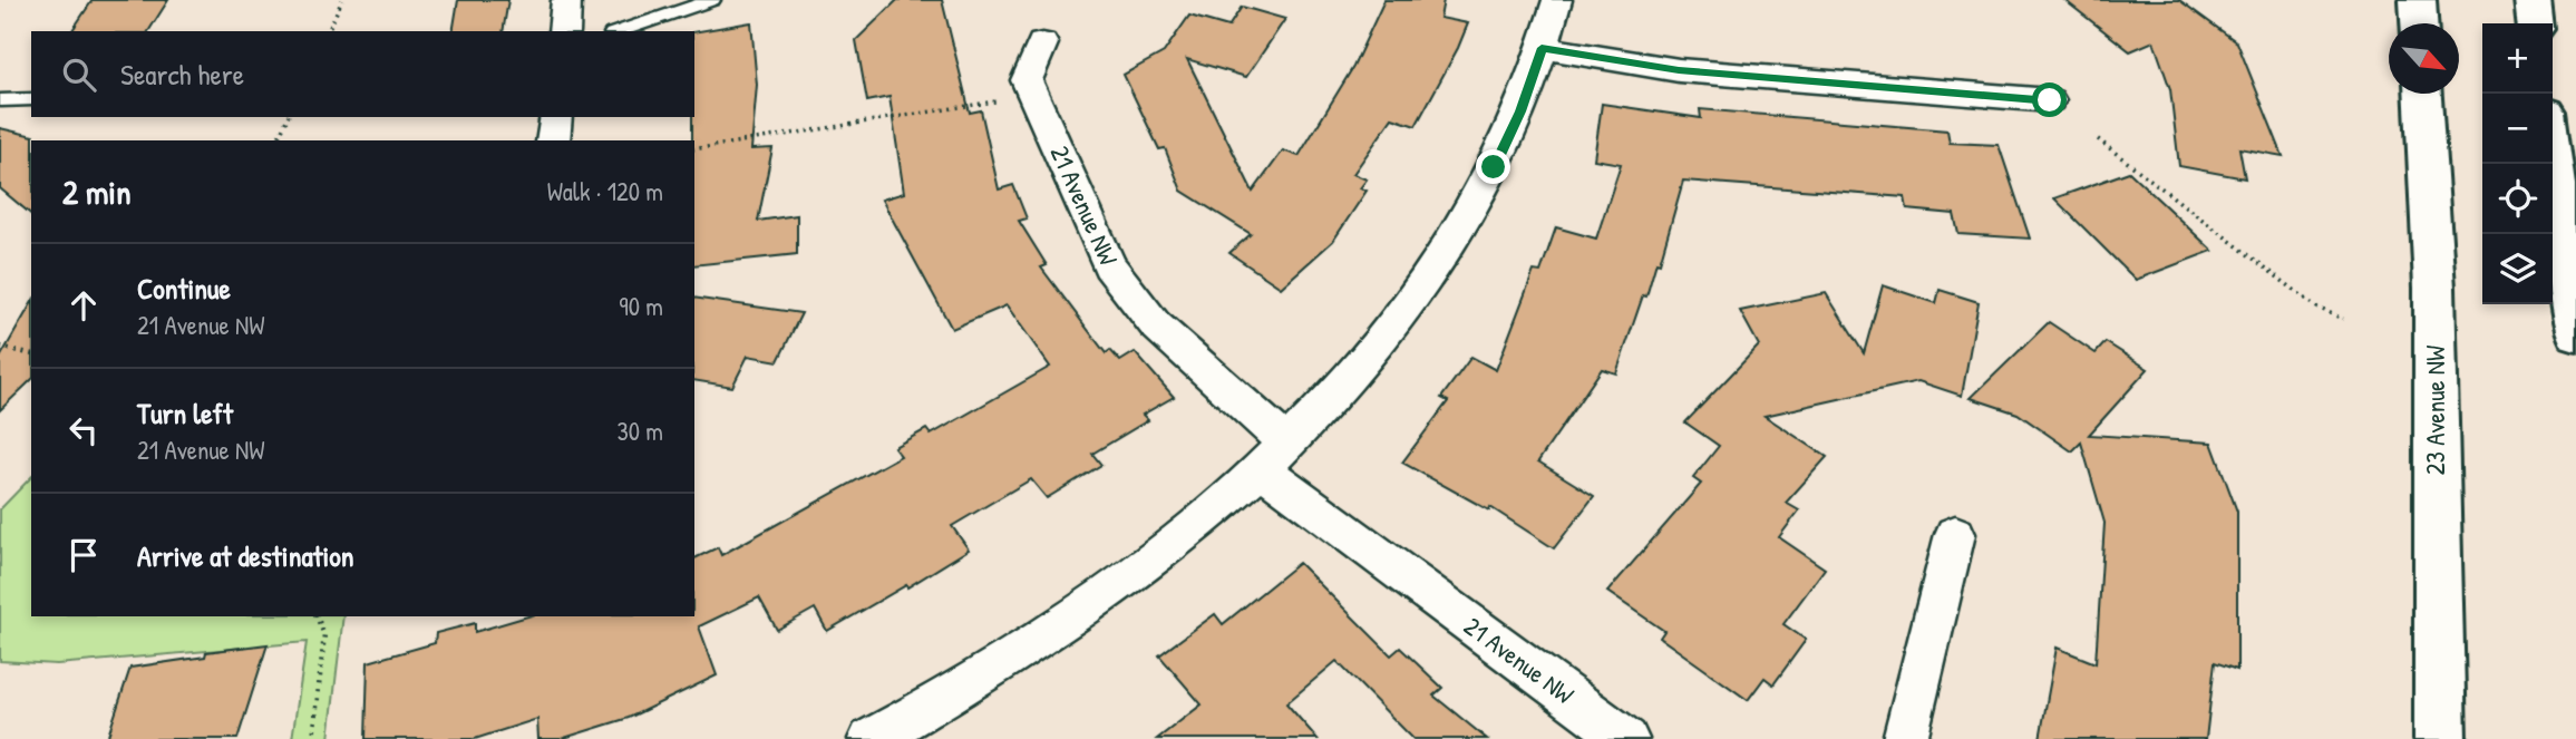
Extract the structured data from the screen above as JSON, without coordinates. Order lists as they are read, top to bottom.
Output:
{
  "streets": {
    "main road": ["23 Avenue NW"],
    "street": ["21 Avenue NW"]
  },
  "north": "bottom right",
  "page": {
    "map_buttons": ["+", "−"],
    "search": "Search here",
    "heading": ["2 min", "Walk · 120 m"],
    "list": [
      ["Continue", "21 Avenue NW", "90 m"],
      ["Turn left", "21 Avenue NW", "30 m"],
      "Arrive at destination"
    ]
  }
}
